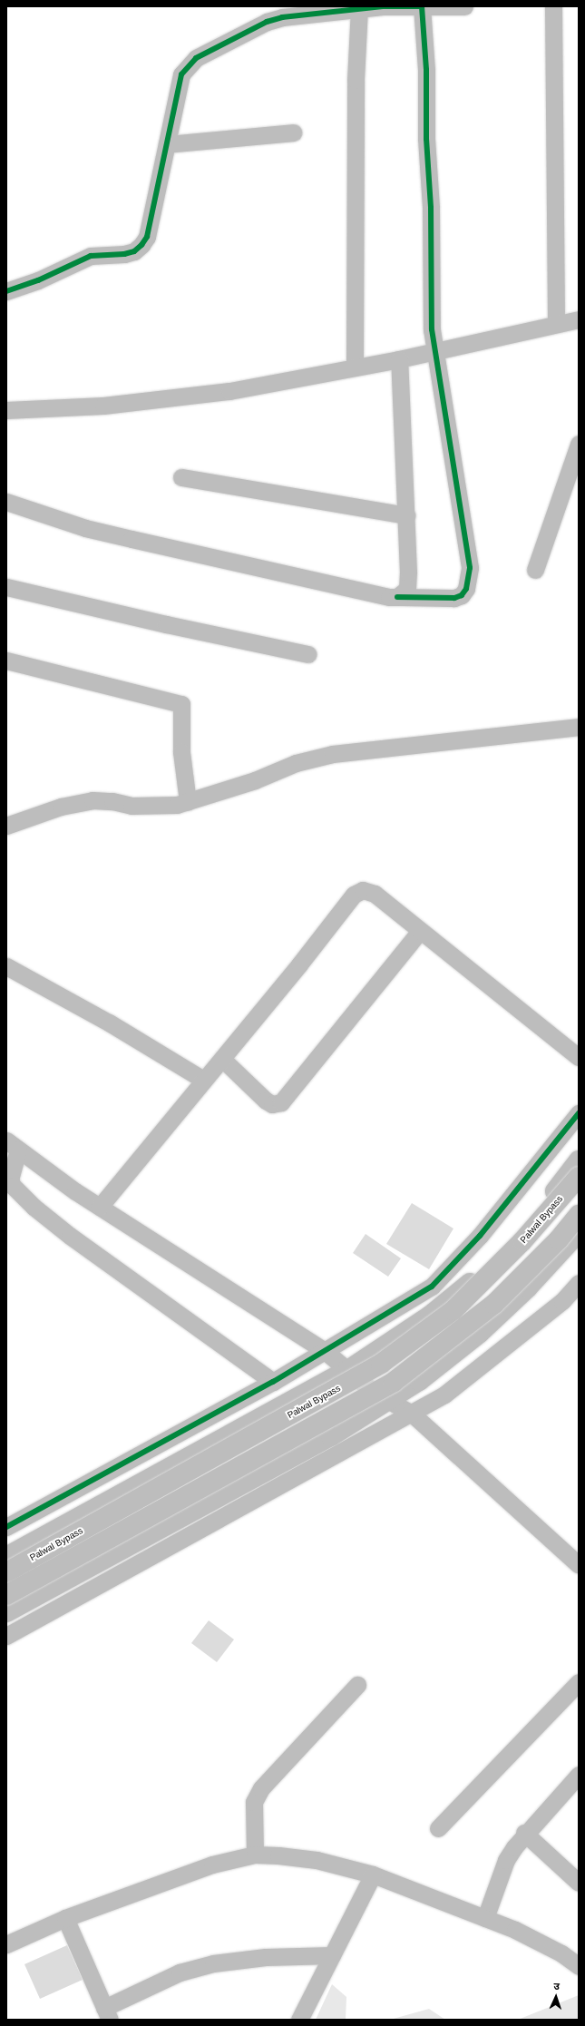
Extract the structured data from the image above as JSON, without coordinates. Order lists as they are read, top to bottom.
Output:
{
  "streets": {
    "highway": ["Palwal Bypass"]
  },
  "north": "top"
}
